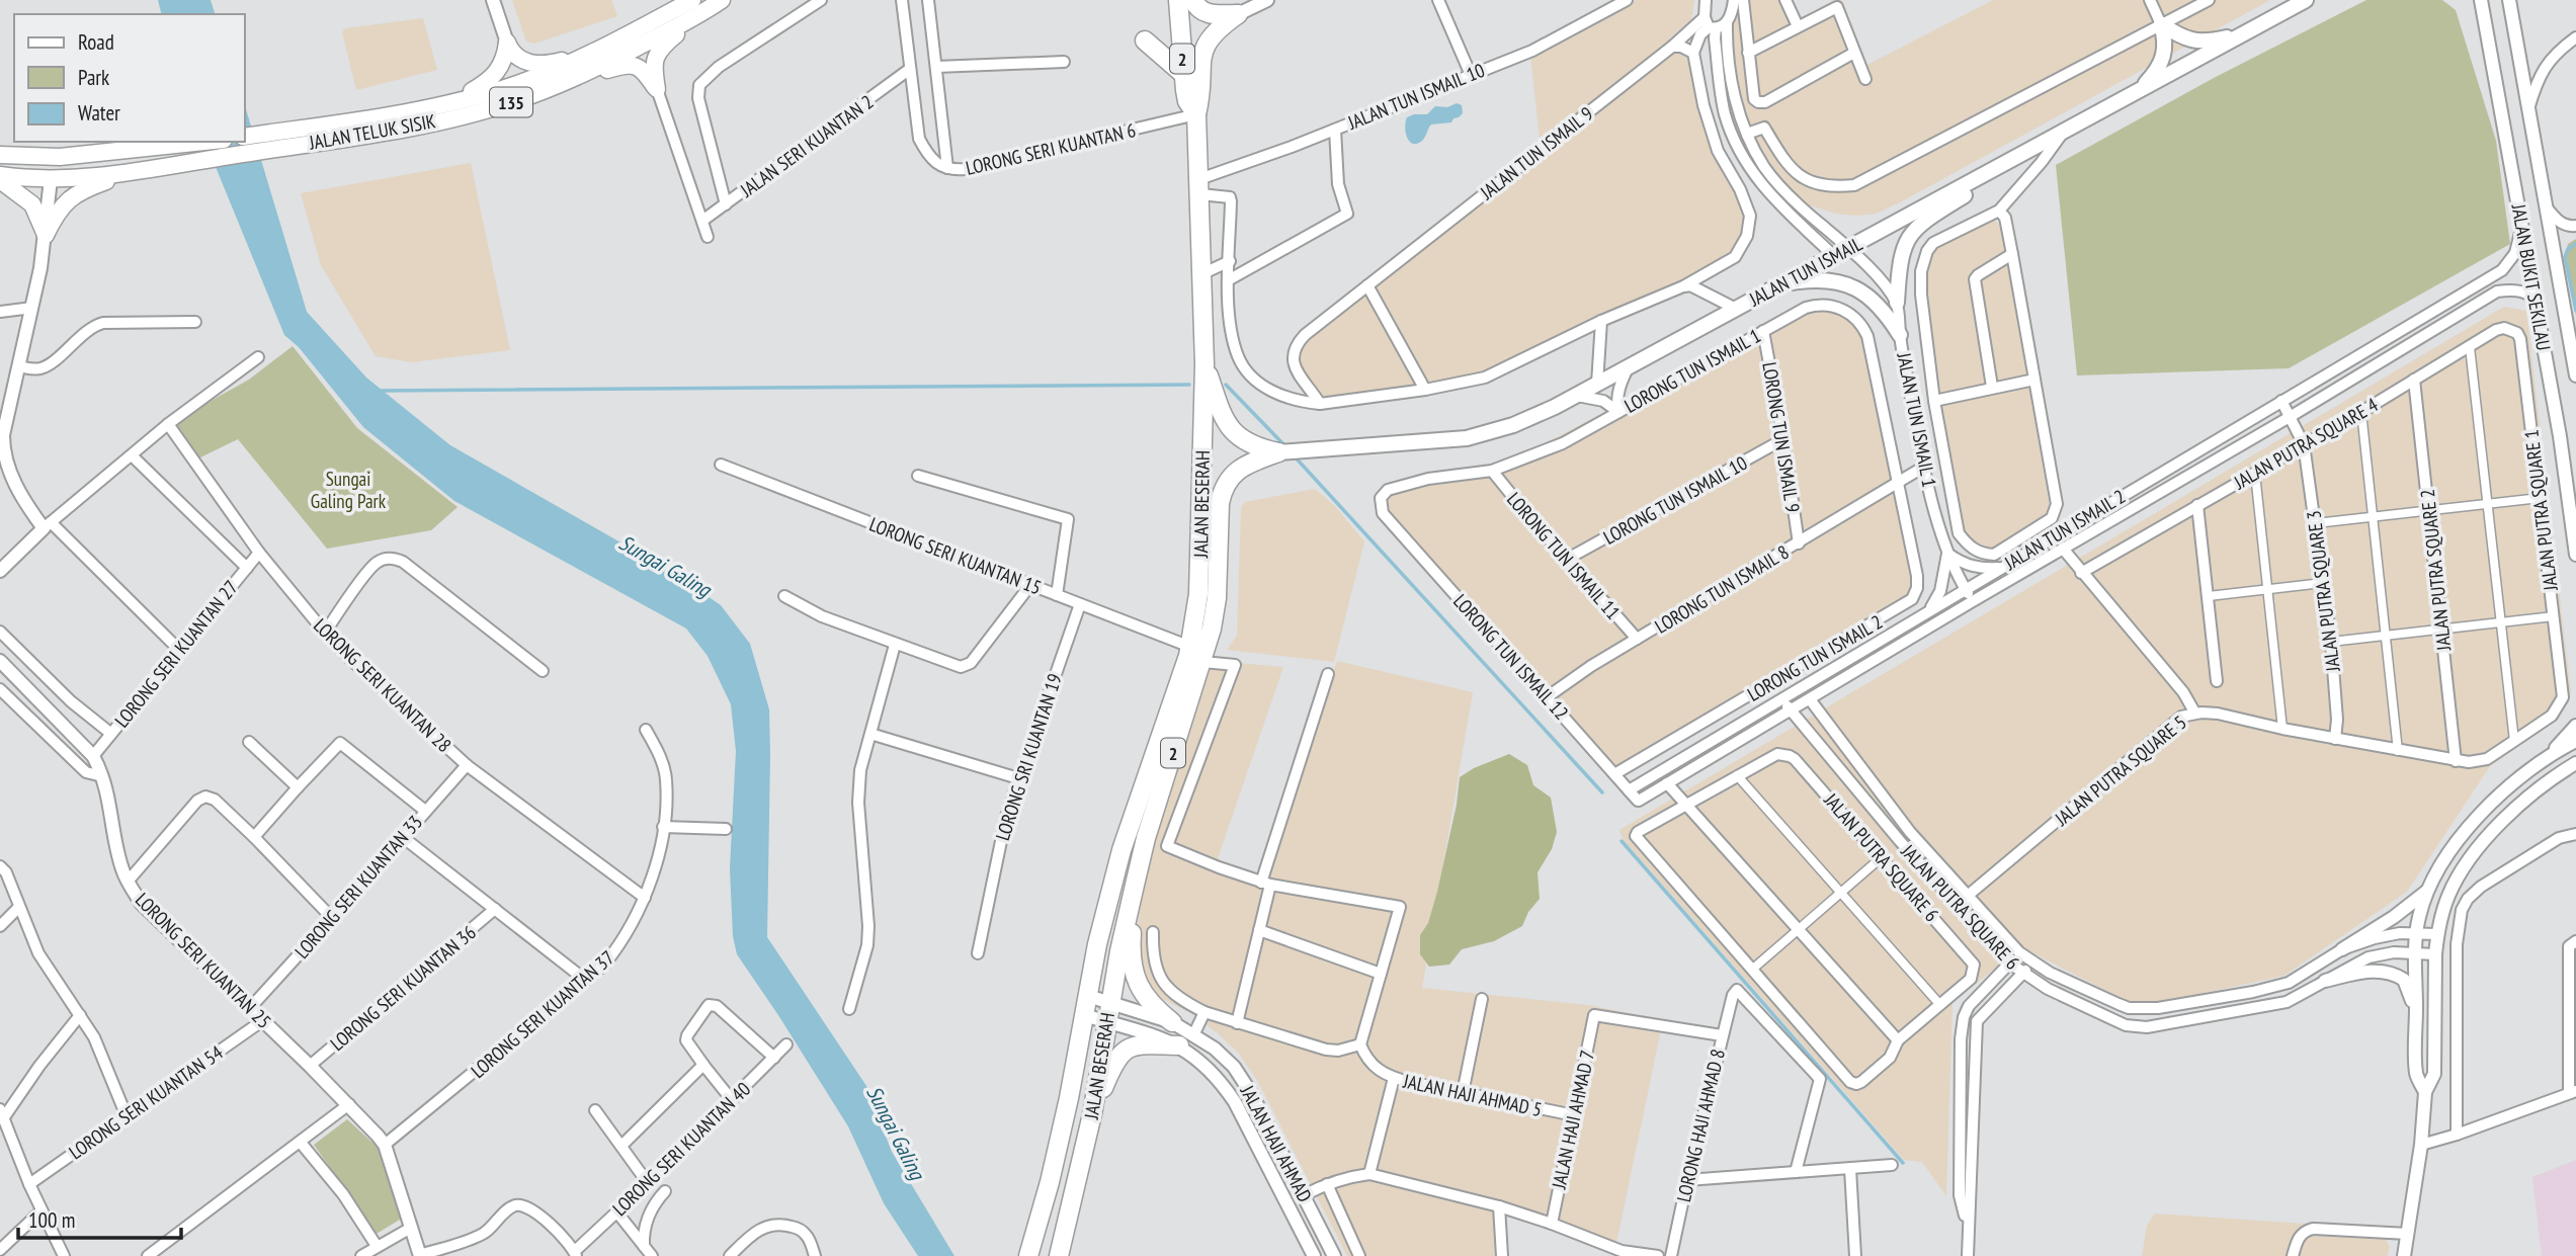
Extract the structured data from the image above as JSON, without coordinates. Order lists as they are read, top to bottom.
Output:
{
  "streets": {
    "highway": ["2", "JALAN BESERAH"],
    "main road": ["135", "JALAN TELUK SISIK", "JALAN TUN ISMAIL"],
    "street": [
      "JALAN TUN ISMAIL 10",
      "JALAN SERI KUANTAN 2",
      "LORONG SERI KUANTAN 6",
      "JALAN TUN ISMAIL 9",
      "JALAN BUKIT SEKILAU",
      "LORONG TUN ISMAIL 1",
      "JALAN TUN ISMAIL 1",
      "LORONG TUN ISMAIL 9",
      "JALAN PUTRA SQUARE 4",
      "LORONG TUN ISMAIL 10",
      "JALAN PUTRA SQUARE 1",
      "JALAN TUN ISMAIL 2",
      "LORONG SERI KUANTAN 15",
      "LORONG TUN ISMAIL 11",
      "JALAN PUTRA SQUARE 2",
      "LORONG TUN ISMAIL 8",
      "JALAN PUTRA SQUARE 3",
      "LORONG SERI KUANTAN 27",
      "LORONG TUN ISMAIL 12",
      "LORONG TUN ISMAIL 2",
      "LORONG SERI KUANTAN 28",
      "LORONG SRI KUANTAN 19",
      "JALAN PUTRA SQUARE 5",
      "JALAN PUTRA SQUARE 6",
      "LORONG SERI KUANTAN 33",
      "LORONG SERI KUANTAN 25",
      "LORONG SERI KUANTAN 36",
      "LORONG SERI KUANTAN 37",
      "JALAN HAJI AHMAD 5",
      "LORONG SERI KUANTAN 54",
      "JALAN HAJI AHMAD 7",
      "LORONG HAJI AHMAD 8",
      "JALAN HAJI AHMAD",
      "LORONG SERI KUANTAN 40"
    ]
  },
  "crossings": [
    ["2", "LORONG SERI KUANTAN 6"],
    ["2", "JALAN TUN ISMAIL"],
    ["2", "JALAN BESERAH"],
    ["JALAN TUN ISMAIL 10", "JALAN BESERAH"],
    ["JALAN SERI KUANTAN 2", "LORONG SERI KUANTAN 6"],
    ["LORONG SERI KUANTAN 6", "JALAN BESERAH"],
    ["JALAN TUN ISMAIL", "JALAN BESERAH"],
    ["JALAN BUKIT SEKILAU", "JALAN TUN ISMAIL 2"],
    ["LORONG TUN ISMAIL 1", "LORONG TUN ISMAIL 9"],
    ["LORONG TUN ISMAIL 1", "LORONG TUN ISMAIL 11"],
    ["LORONG TUN ISMAIL 1", "LORONG TUN ISMAIL 8"],
    ["LORONG TUN ISMAIL 1", "LORONG TUN ISMAIL 12"],
    ["LORONG TUN ISMAIL 1", "LORONG TUN ISMAIL 2"],
    ["JALAN TUN ISMAIL 1", "JALAN TUN ISMAIL 2"],
    ["JALAN TUN ISMAIL 1", "LORONG TUN ISMAIL 8"],
    ["LORONG TUN ISMAIL 9", "LORONG TUN ISMAIL 10"],
    ["LORONG TUN ISMAIL 9", "LORONG TUN ISMAIL 8"],
    ["JALAN PUTRA SQUARE 4", "JALAN PUTRA SQUARE 1"],
    ["JALAN PUTRA SQUARE 4", "JALAN PUTRA SQUARE 2"],
    ["JALAN PUTRA SQUARE 4", "JALAN PUTRA SQUARE 3"],
    ["LORONG TUN ISMAIL 10", "LORONG TUN ISMAIL 11"],
    ["JALAN BESERAH", "LORONG SERI KUANTAN 15"],
    ["JALAN BESERAH", "JALAN HAJI AHMAD"],
    ["JALAN PUTRA SQUARE 1", "JALAN PUTRA SQUARE 2"],
    ["JALAN PUTRA SQUARE 1", "JALAN PUTRA SQUARE 5"],
    ["JALAN TUN ISMAIL 2", "JALAN PUTRA SQUARE 3"],
    ["JALAN TUN ISMAIL 2", "LORONG TUN ISMAIL 12"],
    ["JALAN TUN ISMAIL 2", "JALAN PUTRA SQUARE 6"],
    ["LORONG SERI KUANTAN 15", "LORONG SRI KUANTAN 19"],
    ["LORONG TUN ISMAIL 11", "LORONG TUN ISMAIL 8"],
    ["JALAN PUTRA SQUARE 2", "JALAN PUTRA SQUARE 5"],
    ["LORONG TUN ISMAIL 8", "LORONG TUN ISMAIL 12"],
    ["LORONG TUN ISMAIL 8", "LORONG TUN ISMAIL 2"],
    ["JALAN PUTRA SQUARE 3", "JALAN PUTRA SQUARE 5"],
    ["LORONG SERI KUANTAN 27", "LORONG SERI KUANTAN 28"],
    ["LORONG SERI KUANTAN 27", "LORONG SERI KUANTAN 25"],
    ["LORONG TUN ISMAIL 12", "LORONG TUN ISMAIL 2"],
    ["LORONG SERI KUANTAN 28", "LORONG SERI KUANTAN 33"],
    ["LORONG SERI KUANTAN 28", "LORONG SERI KUANTAN 37"],
    ["JALAN PUTRA SQUARE 5", "JALAN PUTRA SQUARE 6"],
    ["LORONG SERI KUANTAN 33", "LORONG SERI KUANTAN 25"],
    ["LORONG SERI KUANTAN 25", "LORONG SERI KUANTAN 36"],
    ["LORONG SERI KUANTAN 25", "LORONG SERI KUANTAN 37"],
    ["LORONG SERI KUANTAN 25", "LORONG SERI KUANTAN 54"],
    ["JALAN HAJI AHMAD 5", "JALAN HAJI AHMAD 7"],
    ["JALAN HAJI AHMAD 7", "LORONG HAJI AHMAD 8"]
  ],
  "water": ["Sungai Galing"],
  "parks": ["Sungai Galing Park"],
  "legend": ["Road", "Park", "Water"],
  "scale_bar": "100 m"
}
